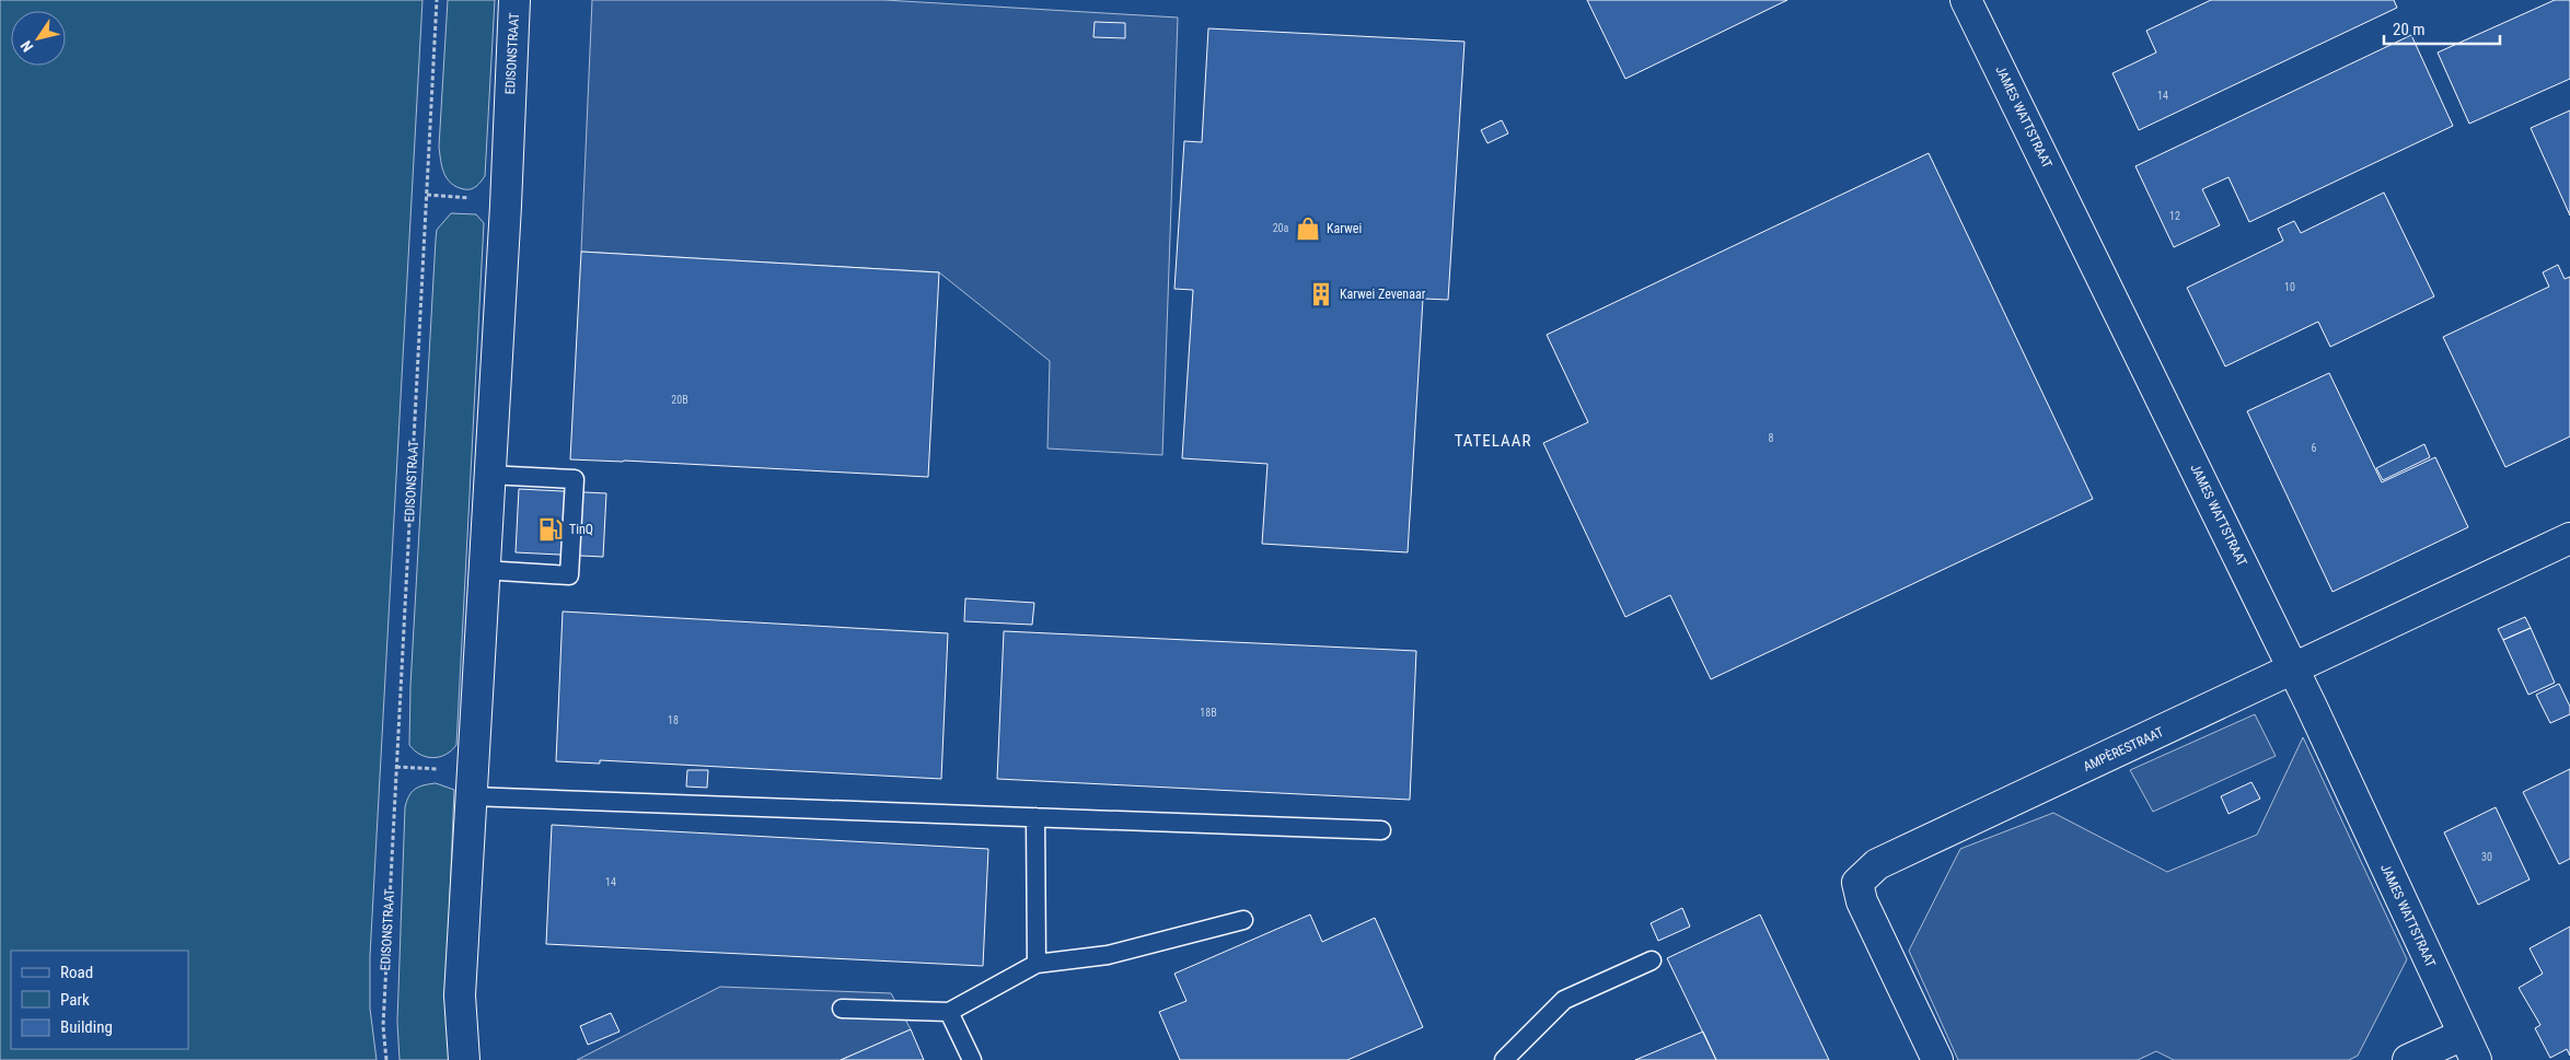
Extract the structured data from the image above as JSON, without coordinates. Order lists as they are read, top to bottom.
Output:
{
  "streets": {
    "street": ["EDISONSTRAAT", "JAMES WATTSTRAAT", "AMPÈRESTRAAT"]
  },
  "crossings": [
    ["JAMES WATTSTRAAT", "AMPÈRESTRAAT"]
  ],
  "districts": ["TATELAAR"],
  "places": {
    "shop": ["Karwei"],
    "building": ["Karwei Zevenaar"],
    "fuel station": ["TinQ"]
  },
  "house_numbers": [
    "14",
    "12",
    "20a",
    "10",
    "20B",
    "8",
    "6",
    "18B",
    "18",
    "30",
    "14"
  ],
  "legend": ["Road", "Park", "Building"],
  "scale_bar": "20 m",
  "north": "bottom left"
}
